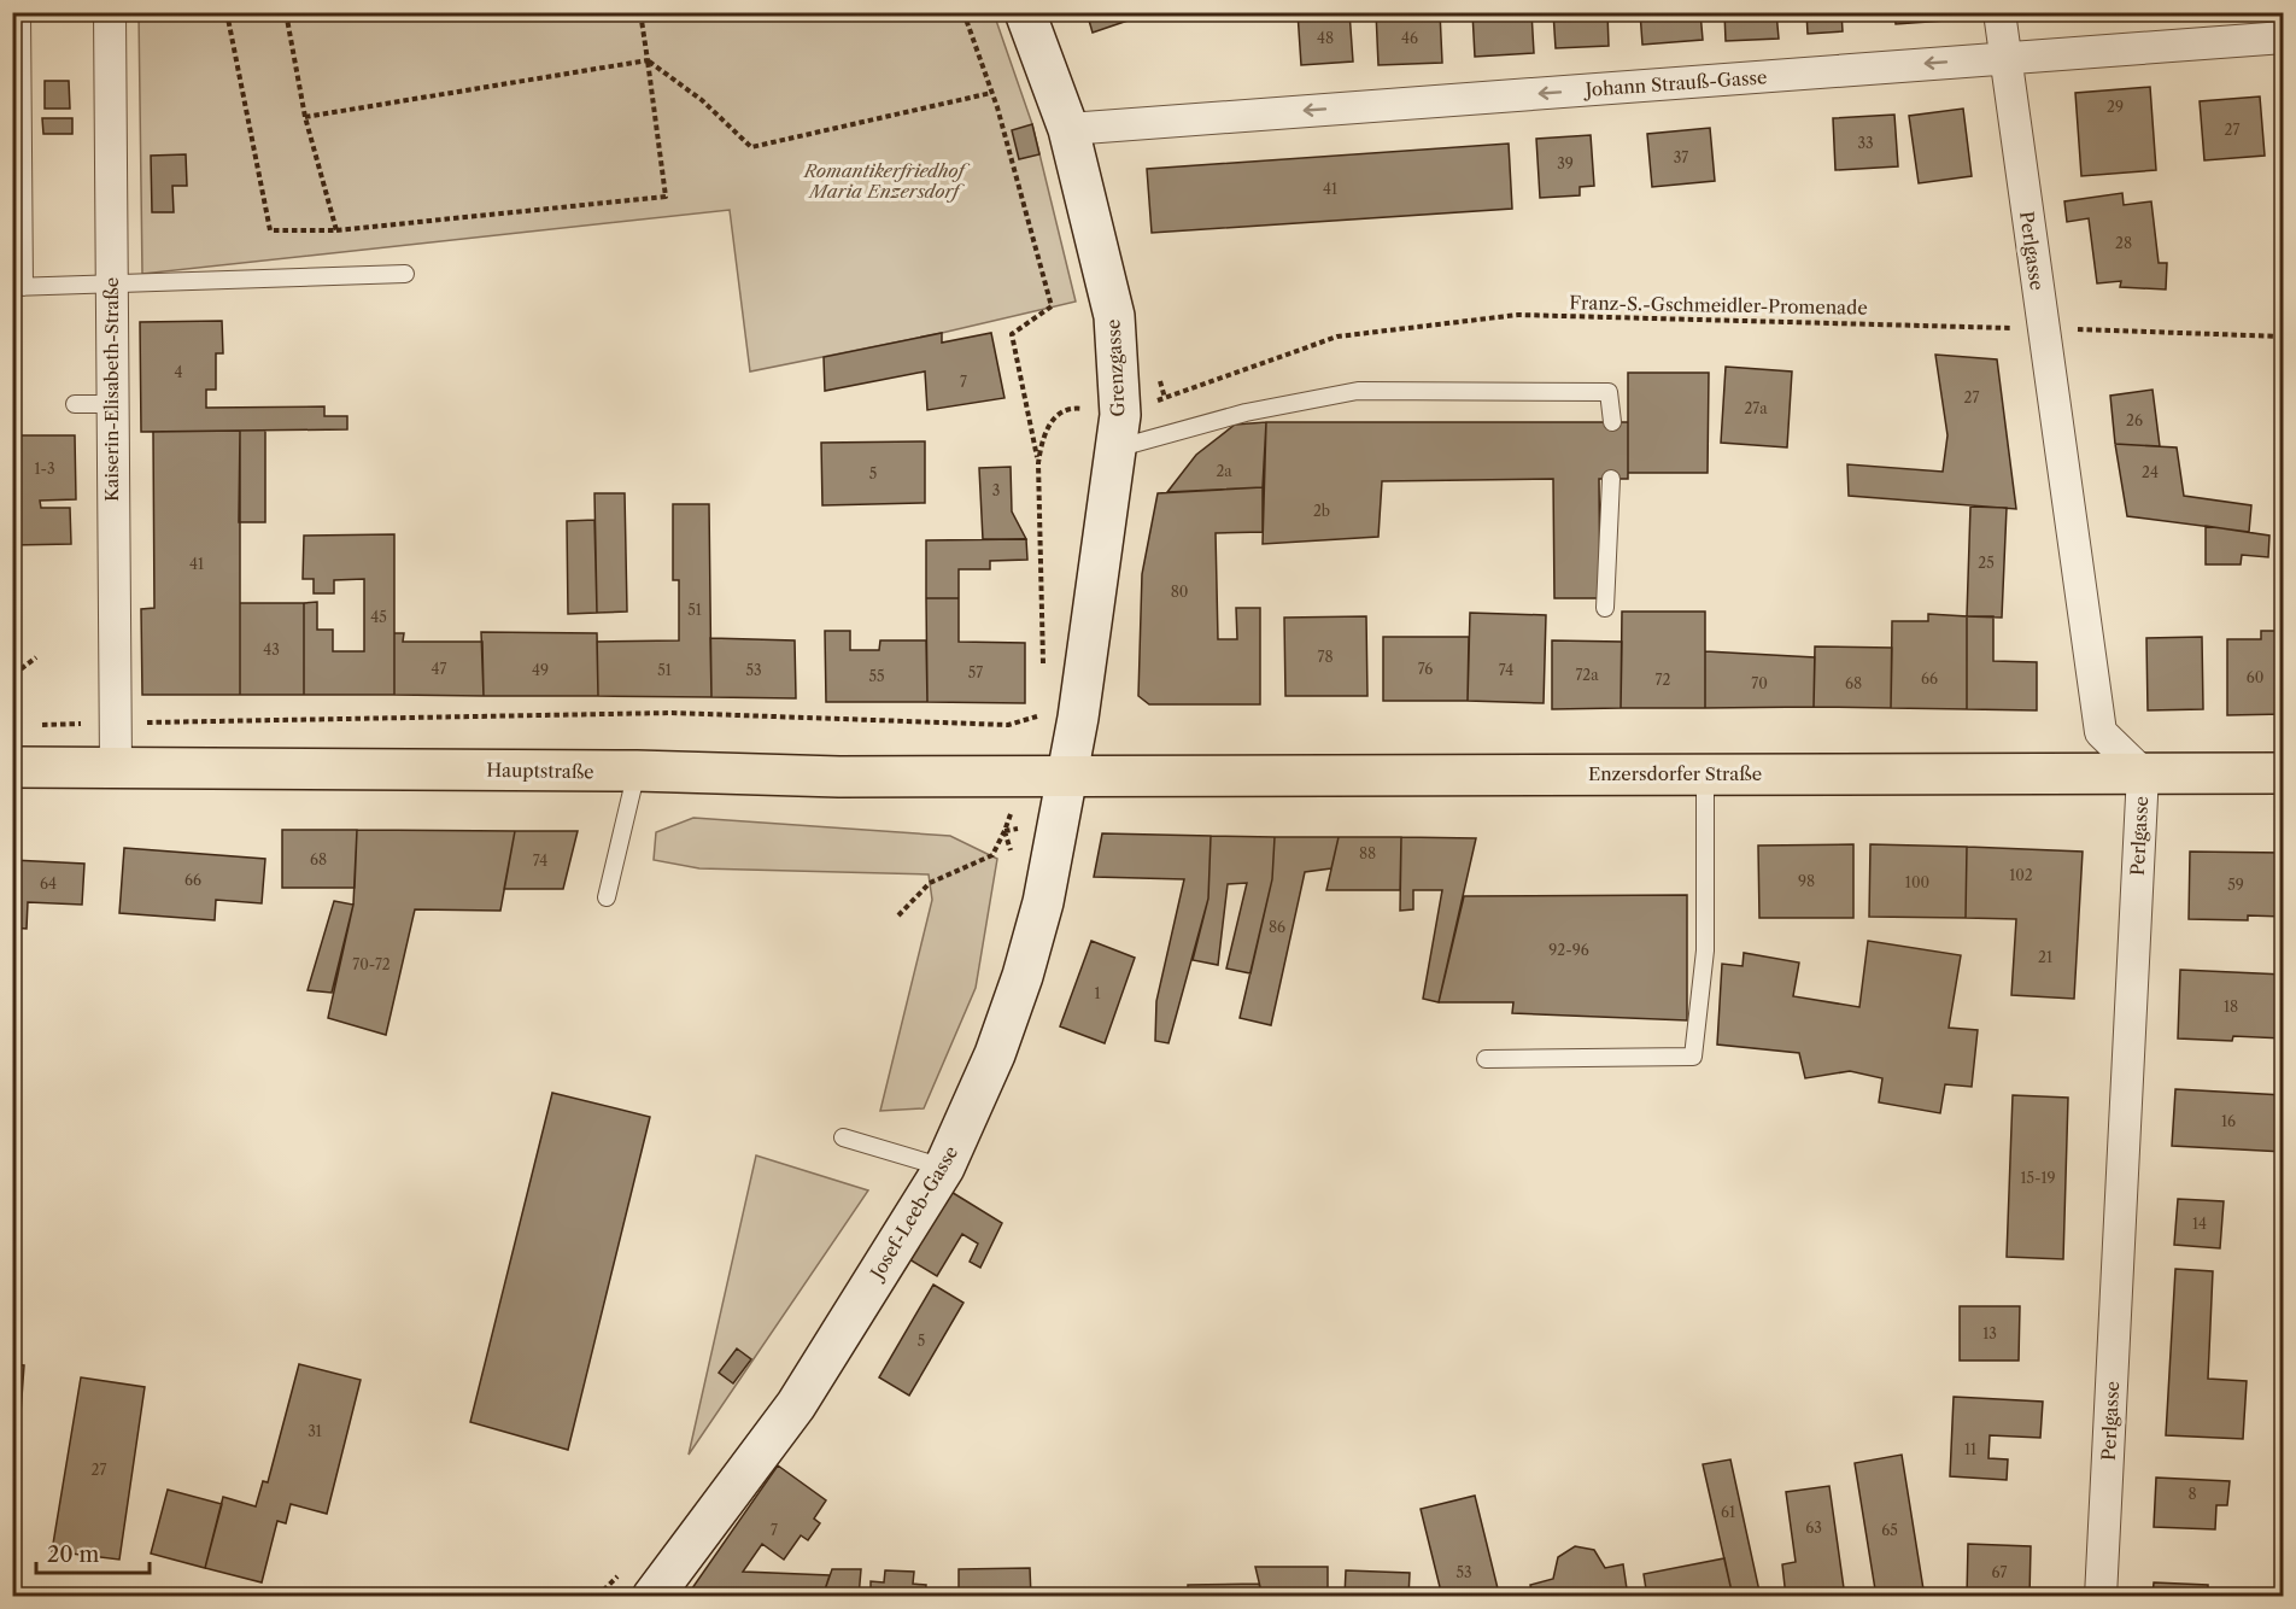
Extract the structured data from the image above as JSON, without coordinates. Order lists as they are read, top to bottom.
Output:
{
  "streets": {
    "main road": ["Hauptstraße", "Enzersdorfer Straße"],
    "street": [
      "Johann Strauß-Gasse",
      "Perlgasse",
      "Grenzgasse",
      "Kaiserin-Elisabeth-Straße",
      "Josef-Leeb-Gasse"
    ],
    "path": ["Franz-S.-Gschmeidler-Promenade"]
  },
  "crossings": [
    ["Johann Strauß-Gasse", "Perlgasse"],
    ["Johann Strauß-Gasse", "Grenzgasse"],
    ["Perlgasse", "Franz-S.-Gschmeidler-Promenade"],
    ["Perlgasse", "Enzersdorfer Straße"],
    ["Grenzgasse", "Hauptstraße"],
    ["Grenzgasse", "Enzersdorfer Straße"],
    ["Grenzgasse", "Josef-Leeb-Gasse"],
    ["Kaiserin-Elisabeth-Straße", "Hauptstraße"],
    ["Hauptstraße", "Enzersdorfer Straße"],
    ["Hauptstraße", "Josef-Leeb-Gasse"],
    ["Enzersdorfer Straße", "Josef-Leeb-Gasse"]
  ],
  "one_way": ["Johann Strauß-Gasse"],
  "parks": ["Romantikerfriedhof Maria Enzersdorf"],
  "house_numbers": [
    "48",
    "46",
    "29",
    "27",
    "33",
    "37",
    "39",
    "41",
    "28",
    "4",
    "7",
    "27",
    "27a",
    "26",
    "1-3",
    "2a",
    "24",
    "5",
    "3",
    "2b",
    "25",
    "41",
    "80",
    "51",
    "45",
    "43",
    "78",
    "47",
    "76",
    "49",
    "51",
    "53",
    "74",
    "57",
    "72a",
    "55",
    "60",
    "66",
    "72",
    "70",
    "68",
    "88",
    "68",
    "74",
    "102",
    "66",
    "98",
    "100",
    "64",
    "59",
    "86",
    "92-96",
    "21",
    "70-72",
    "1",
    "18",
    "16",
    "15-19",
    "14",
    "13",
    "5",
    "31",
    "11",
    "27",
    "8",
    "61",
    "63",
    "7",
    "65",
    "53",
    "67"
  ],
  "scale_bar": "20 m"
}
